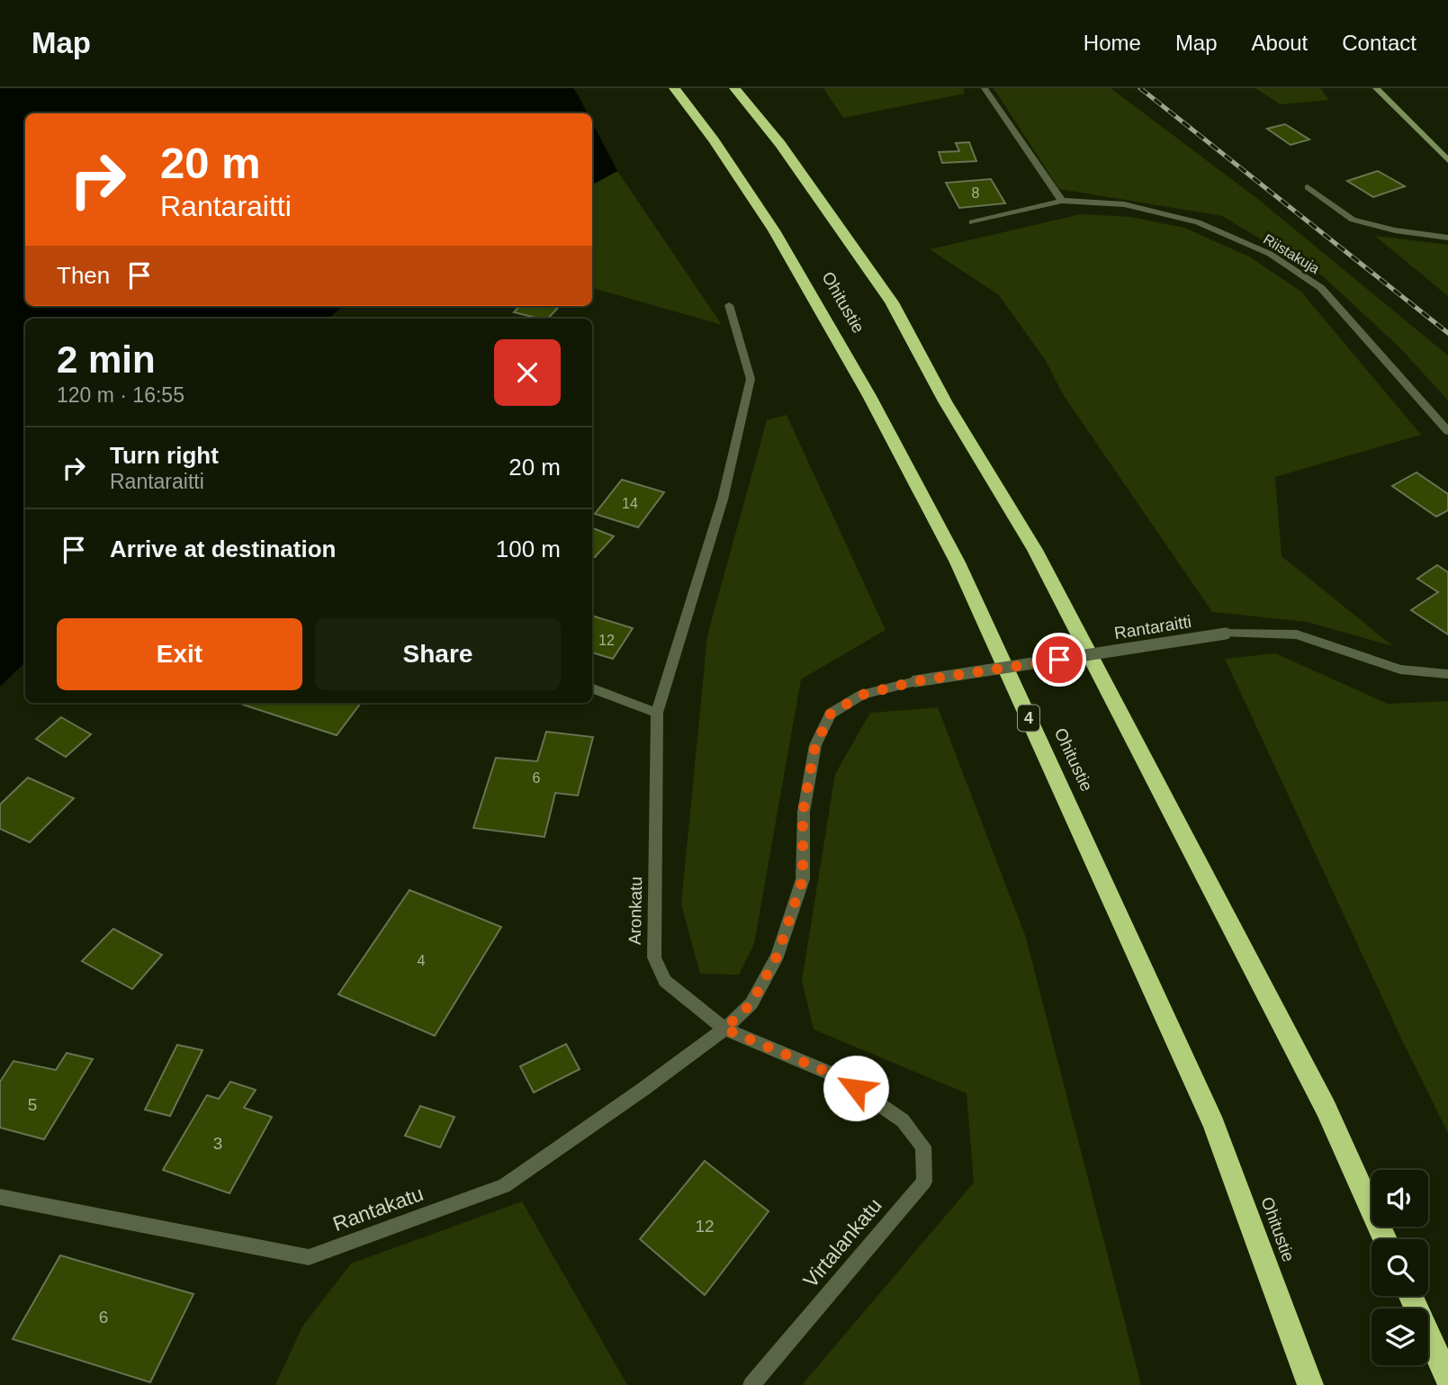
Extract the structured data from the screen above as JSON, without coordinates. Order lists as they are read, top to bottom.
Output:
{
  "streets": {
    "highway": ["Ohitustie", "4"],
    "street": [
      "Riistakuja",
      "Rantaraitti",
      "Aronkatu",
      "Rantakatu",
      "Virtalankatu"
    ]
  },
  "crossings": [
    ["Rantaraitti", "Aronkatu"],
    ["Rantaraitti", "Rantakatu"],
    ["Aronkatu", "Rantakatu"],
    ["Aronkatu", "Virtalankatu"]
  ],
  "house_numbers": [
    "8",
    "14",
    "12",
    "6",
    "4",
    "5",
    "3",
    "12",
    "6"
  ],
  "page": {
    "header": "Map",
    "nav": [
      "Home",
      "Map",
      "About",
      "Contact"
    ],
    "turn": ["20 m", "Rantaraitti"],
    "then": "Then",
    "heading": ["2 min", "120 m · 16:55"],
    "list": [
      {
        "name": "Turn right",
        "note": "Rantaraitti",
        "value": "20 m"
      },
      {
        "name": "Arrive at destination",
        "value": "100 m"
      }
    ],
    "buttons": ["Exit", "Share"]
  }
}
